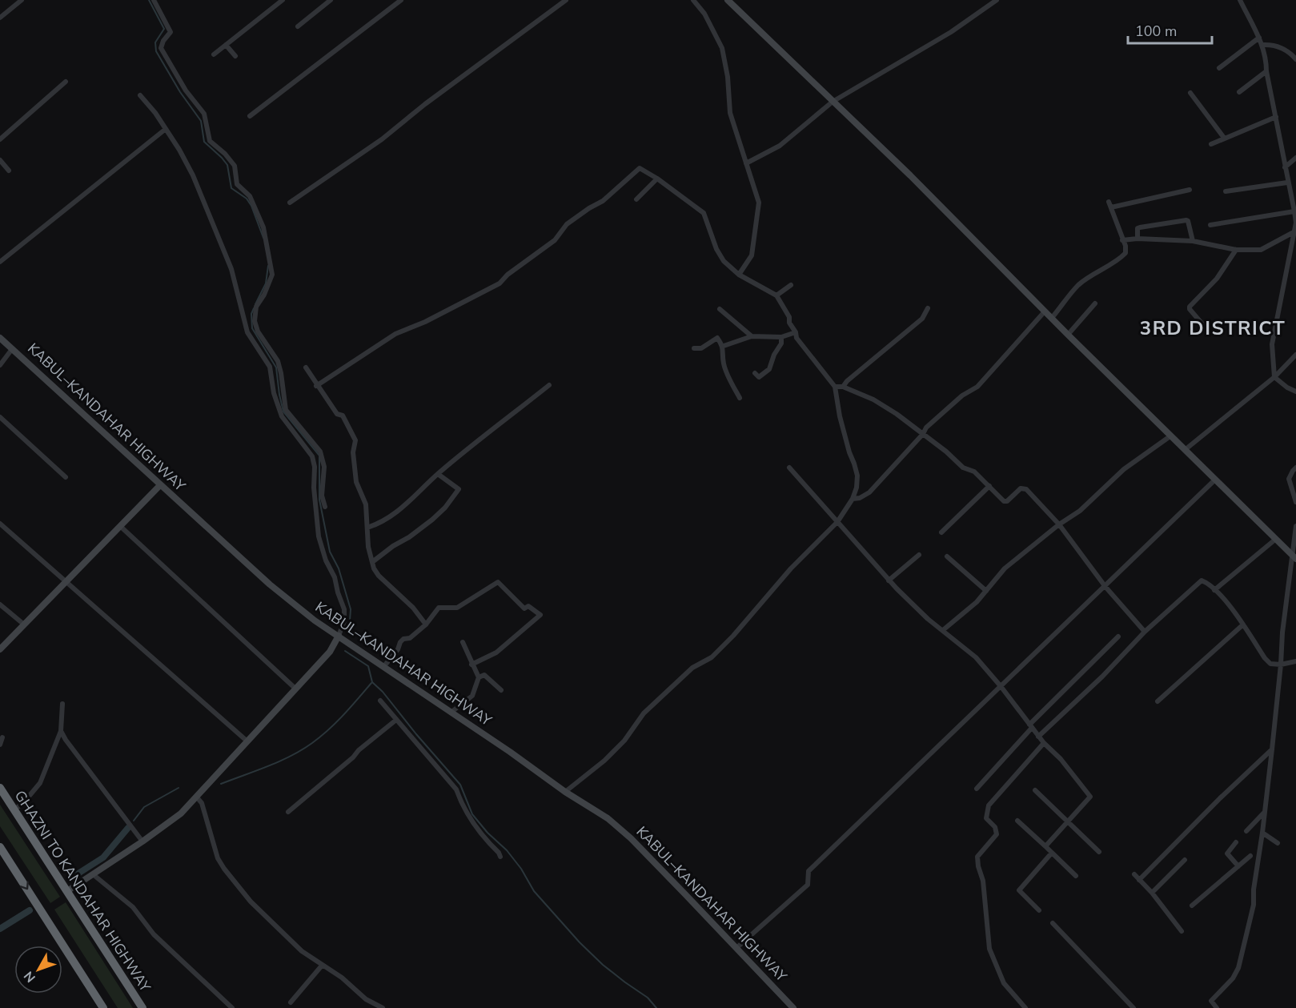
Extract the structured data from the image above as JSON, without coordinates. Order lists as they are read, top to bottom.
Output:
{
  "streets": {
    "highway": ["GHAZNI TO KANDAHAR HIGHWAY"],
    "main road": ["KABUL–KANDAHAR HIGHWAY"]
  },
  "districts": ["3RD DISTRICT"],
  "scale_bar": "100 m",
  "north": "bottom left"
}
